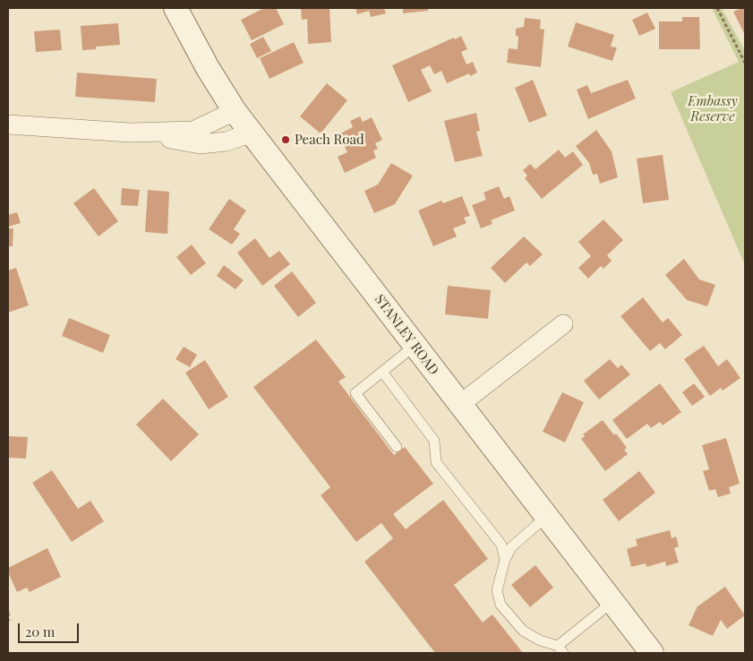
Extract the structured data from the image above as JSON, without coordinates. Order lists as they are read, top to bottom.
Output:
{
  "streets": {
    "street": ["STANLEY ROAD"]
  },
  "parks": ["Embassy Reserve"],
  "places": ["Peach Road"],
  "scale_bar": "20 m"
}
